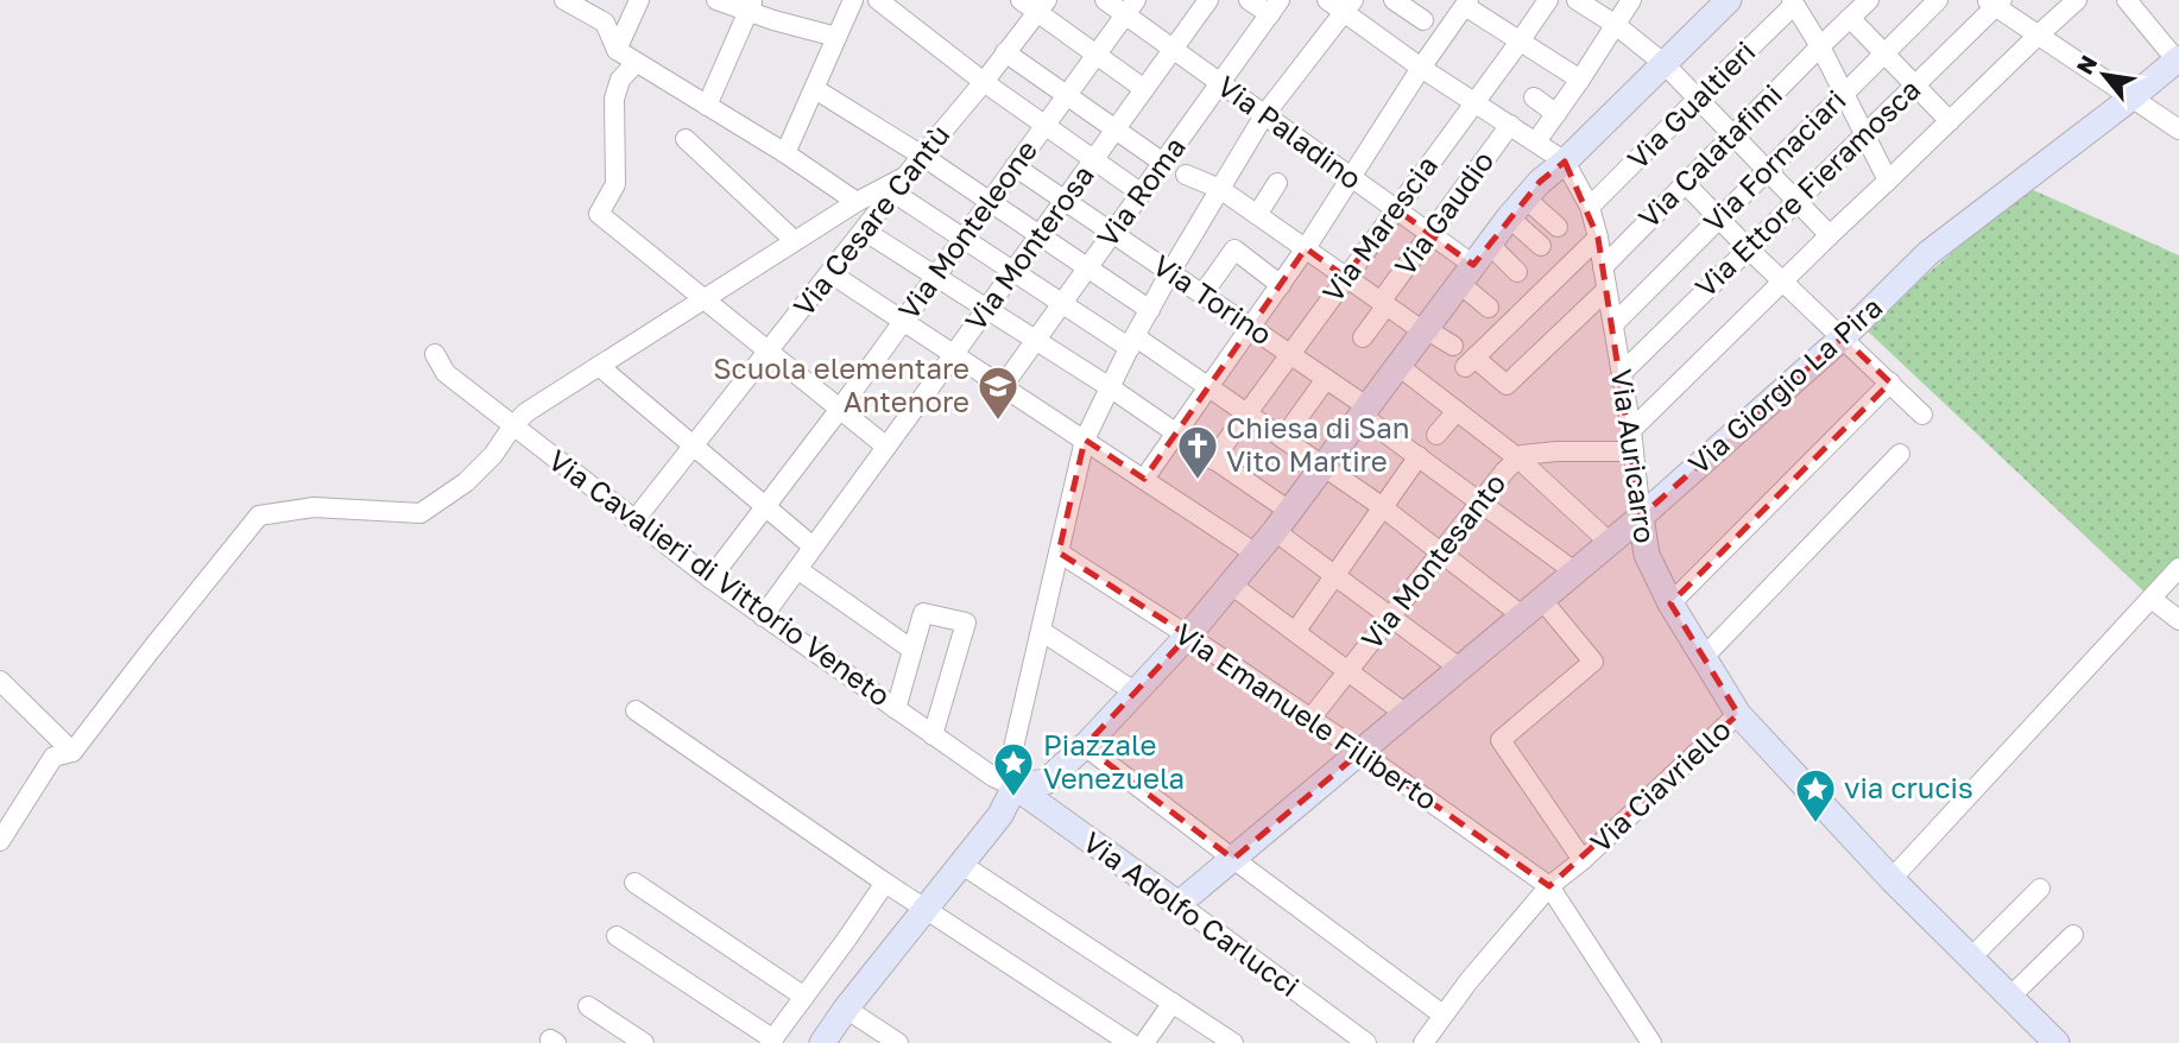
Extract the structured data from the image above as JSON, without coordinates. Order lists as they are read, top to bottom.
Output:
{
  "streets": {
    "street": [
      "Via Gualtieri",
      "Via Paladino",
      "Via Calatafimi",
      "Via Fornaciari",
      "Via Ettore Fieramosca",
      "Via Roma",
      "Via Gaudio",
      "Via Cesare Cantù",
      "Via Marescia",
      "Via Monteleone",
      "Via Monterosa",
      "Via Torino",
      "Via Giorgio La Pira",
      "Via Auricarro",
      "Via Montesanto",
      "Via Cavalieri di Vittorio Veneto",
      "Via Emanuele Filiberto",
      "Via Ciavriello",
      "Via Adolfo Carlucci"
    ]
  },
  "crossings": [
    ["Via Gualtieri", "Via Auricarro"],
    ["Via Paladino", "Via Roma"],
    ["Via Paladino", "Via Gaudio"],
    ["Via Paladino", "Via Marescia"],
    ["Via Paladino", "Via Monteleone"],
    ["Via Paladino", "Via Monterosa"],
    ["Via Calatafimi", "Via Auricarro"],
    ["Via Fornaciari", "Via Auricarro"],
    ["Via Ettore Fieramosca", "Via Auricarro"],
    ["Via Roma", "Via Torino"],
    ["Via Gaudio", "Via Auricarro"],
    ["Via Cesare Cantù", "Via Cavalieri di Vittorio Veneto"],
    ["Via Marescia", "Via Torino"],
    ["Via Marescia", "Via Auricarro"],
    ["Via Monteleone", "Via Torino"],
    ["Via Monteleone", "Via Cavalieri di Vittorio Veneto"],
    ["Via Monterosa", "Via Torino"],
    ["Via Monterosa", "Via Cavalieri di Vittorio Veneto"],
    ["Via Torino", "Via Giorgio La Pira"],
    ["Via Torino", "Via Montesanto"],
    ["Via Giorgio La Pira", "Via Auricarro"],
    ["Via Giorgio La Pira", "Via Emanuele Filiberto"],
    ["Via Giorgio La Pira", "Via Adolfo Carlucci"],
    ["Via Auricarro", "Via Montesanto"],
    ["Via Auricarro", "Via Ciavriello"],
    ["Via Montesanto", "Via Emanuele Filiberto"],
    ["Via Cavalieri di Vittorio Veneto", "Via Adolfo Carlucci"],
    ["Via Emanuele Filiberto", "Via Ciavriello"]
  ],
  "places": {
    "school or university": ["Scuola elementare Antenore"],
    "church": ["Chiesa di San Vito Martire"],
    "place": ["Piazzale Venezuela", "via crucis"]
  },
  "north": "top left"
}
